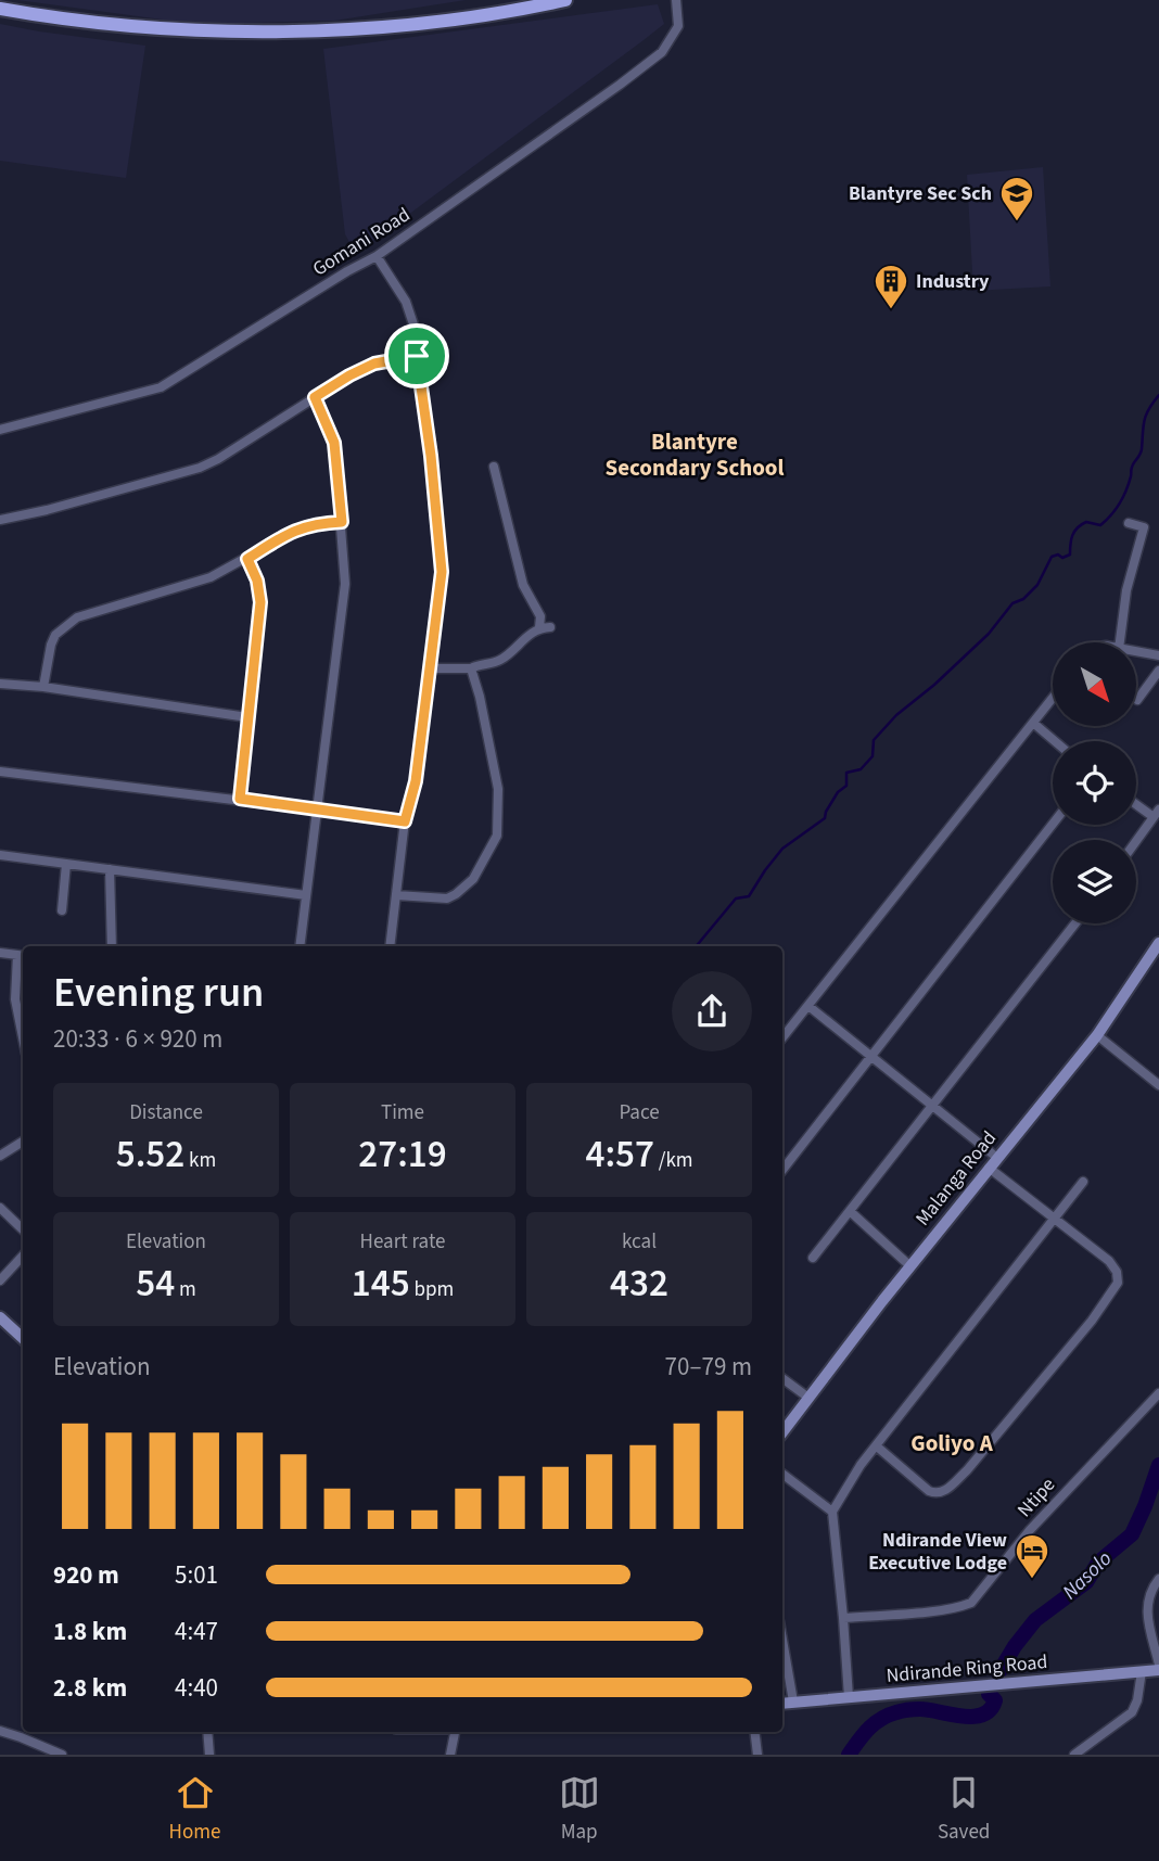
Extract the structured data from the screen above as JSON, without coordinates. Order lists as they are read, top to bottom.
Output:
{
  "streets": {
    "street": [
      "Gomani Road",
      "Malanga Road",
      "Ntipe",
      "Ndirande Ring Road"
    ]
  },
  "districts": ["Blantyre Secondary School", "Goliyo A"],
  "water": ["Nasolo"],
  "places": {
    "school or university": ["Blantyre Sec Sch"],
    "building": ["Industry"],
    "hotel": ["Ndirande View Executive Lodge"]
  },
  "north": "bottom right",
  "page": {
    "heading": ["Evening run", "20:33 · 6 × 920 m"],
    "stats": [
      ["Distance", "5.52 km"],
      ["Time", "27:19"],
      ["Pace", "4:57 /km"],
      ["Elevation", "54 m"],
      ["Heart rate", "145 bpm"],
      ["kcal", "432"]
    ],
    "chart": ["Elevation", "70–79 m"],
    "list": [
      {
        "name": "920 m",
        "note": "5:01"
      },
      {
        "name": "1.8 km",
        "note": "4:47"
      },
      {
        "name": "2.8 km",
        "note": "4:40"
      }
    ],
    "tabs": ["Home", "Map", "Saved"]
  }
}
